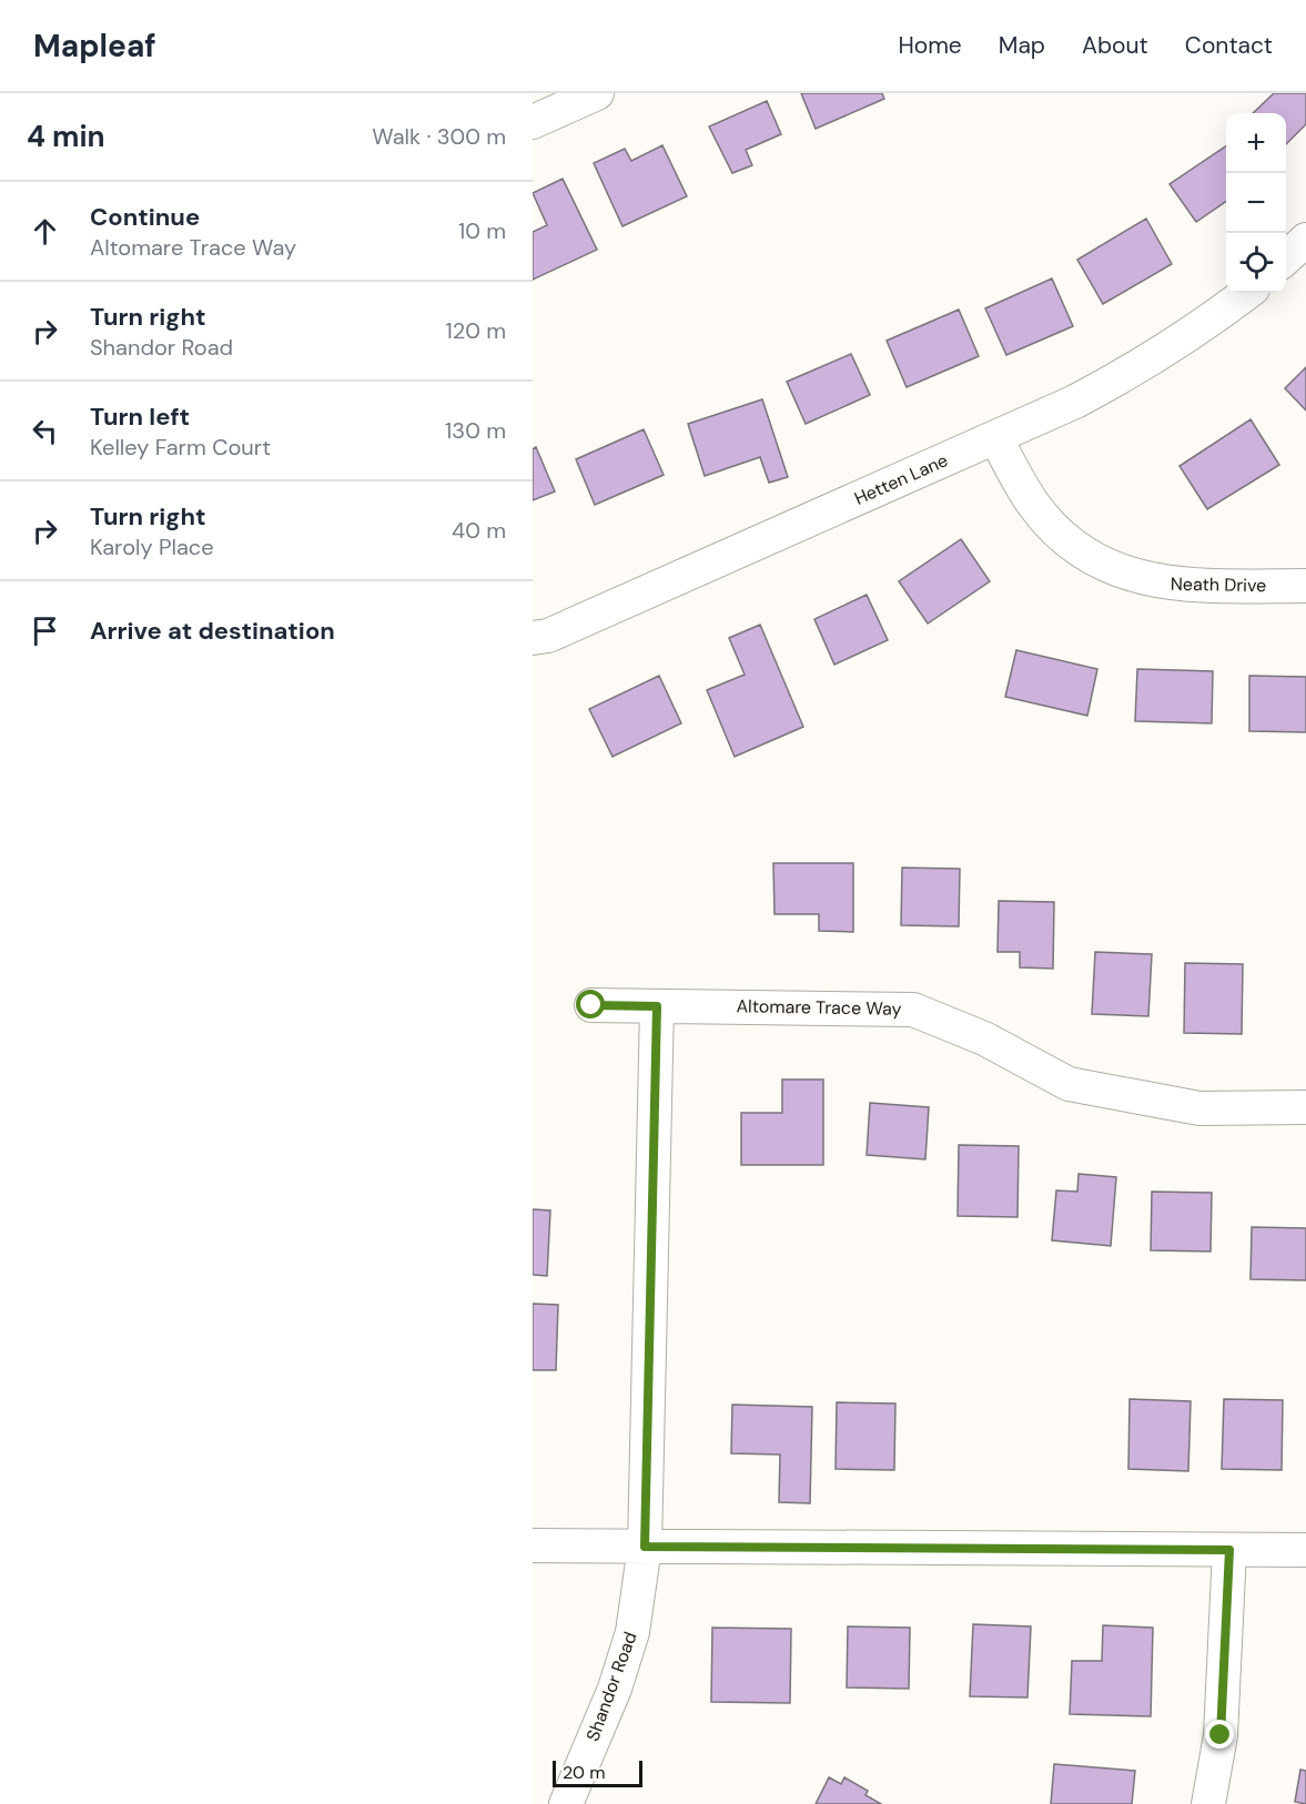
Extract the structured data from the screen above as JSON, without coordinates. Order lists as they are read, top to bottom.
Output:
{
  "streets": {
    "street": [
      "Hetten Lane",
      "Neath Drive",
      "Altomare Trace Way",
      "Shandor Road"
    ]
  },
  "crossings": [
    ["Hetten Lane", "Neath Drive"],
    ["Altomare Trace Way", "Shandor Road"]
  ],
  "scale_bar": "20 m",
  "page": {
    "header": "Mapleaf",
    "nav": [
      "Home",
      "Map",
      "About",
      "Contact"
    ],
    "heading": ["4 min", "Walk · 300 m"],
    "map_buttons": ["+", "−"],
    "list": [
      ["Continue", "Altomare Trace Way", "10 m"],
      ["Turn right", "Shandor Road", "120 m"],
      ["Turn left", "Kelley Farm Court", "130 m"],
      ["Turn right", "Karoly Place", "40 m"],
      "Arrive at destination"
    ],
    "scale": "20 m"
  }
}
